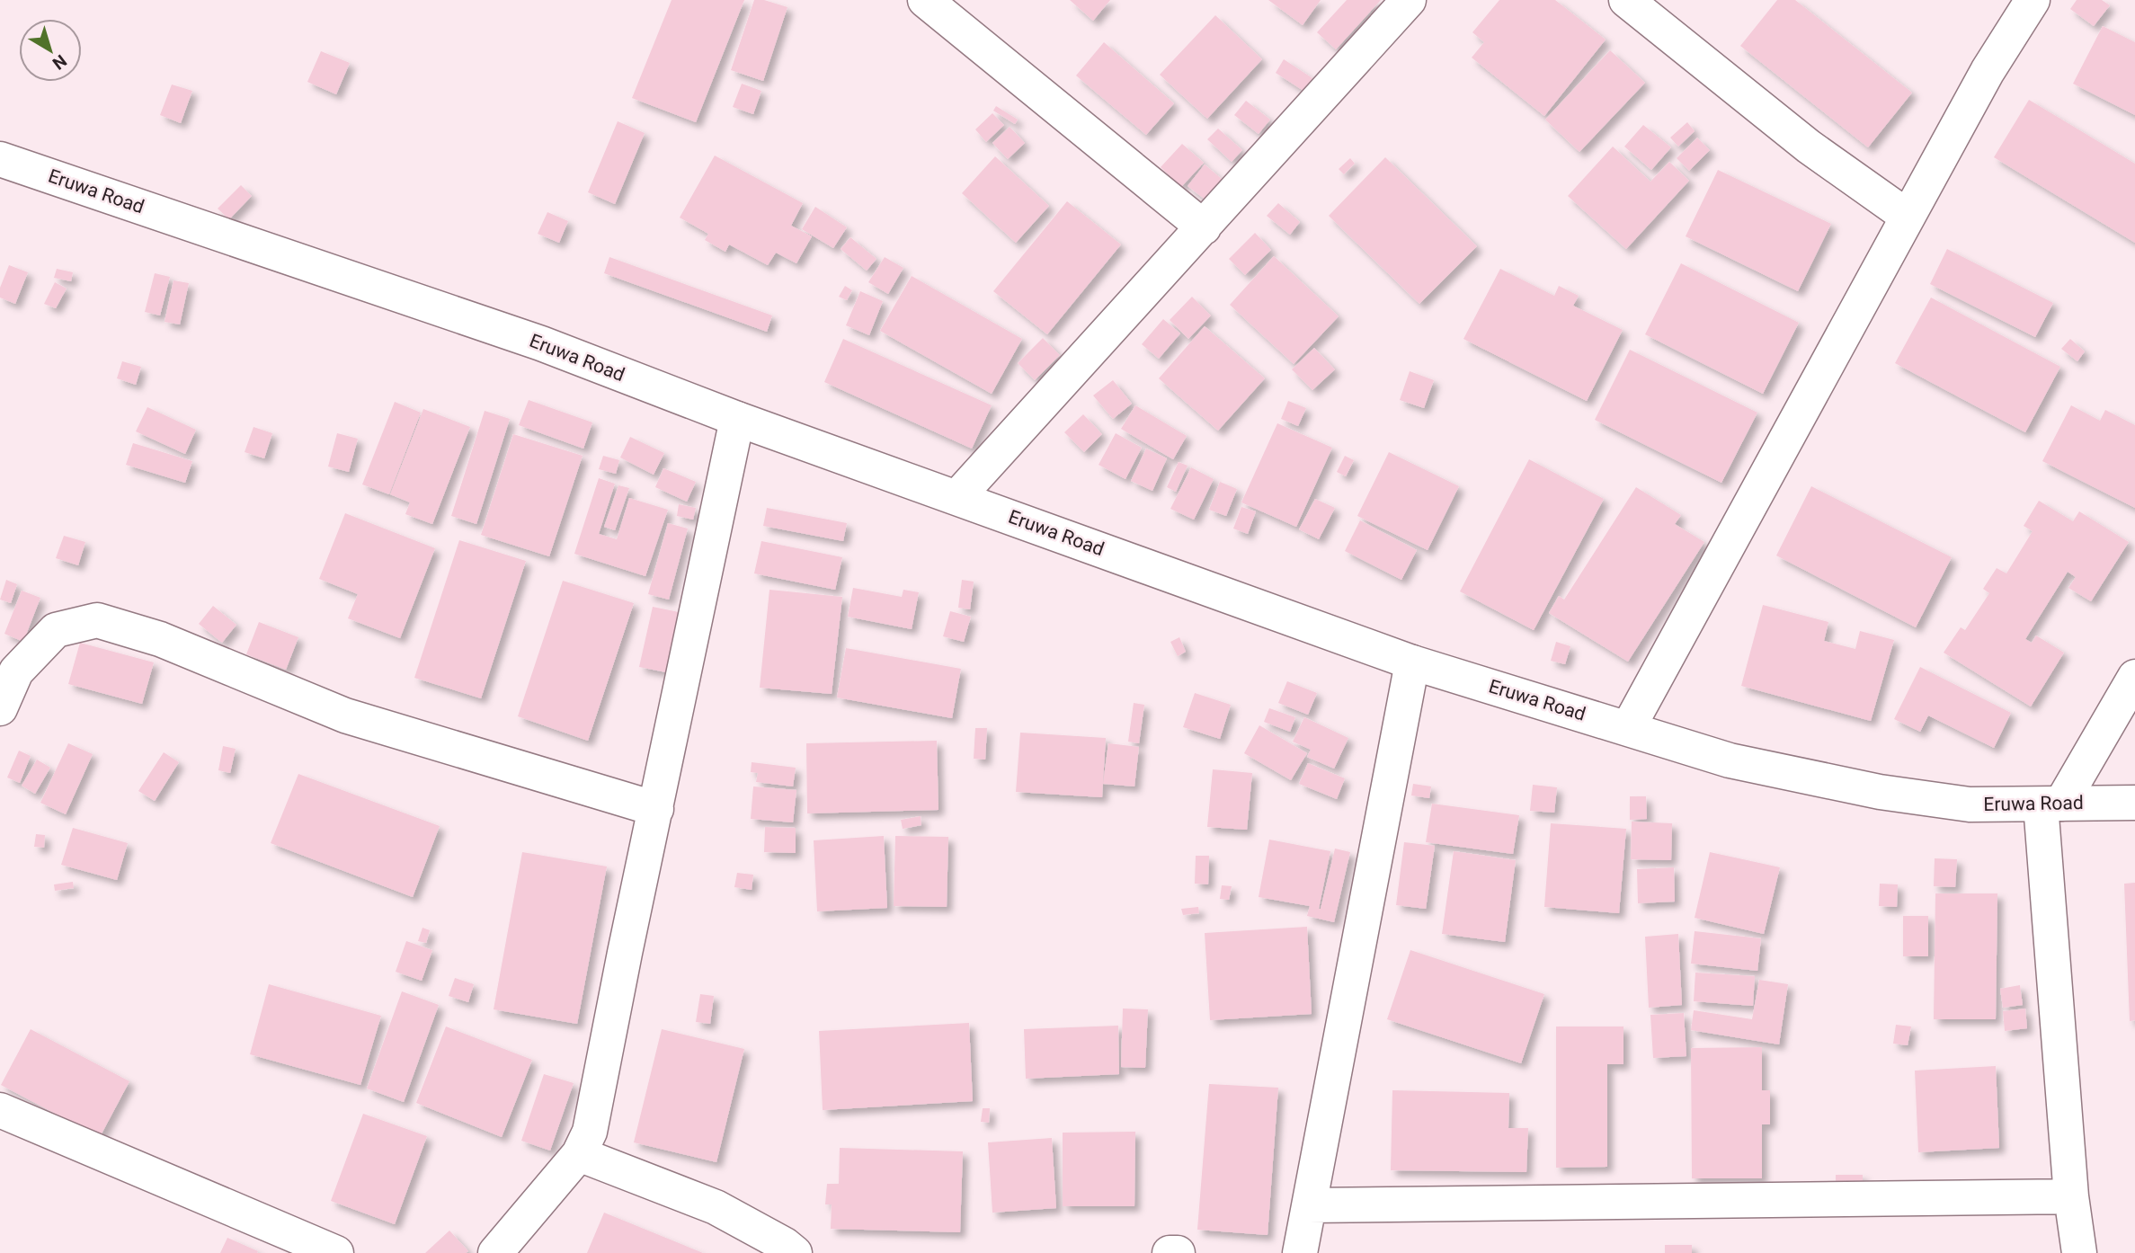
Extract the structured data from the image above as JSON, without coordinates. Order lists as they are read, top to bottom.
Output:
{
  "streets": {
    "street": ["Eruwa Road"]
  },
  "north": "bottom right"
}
